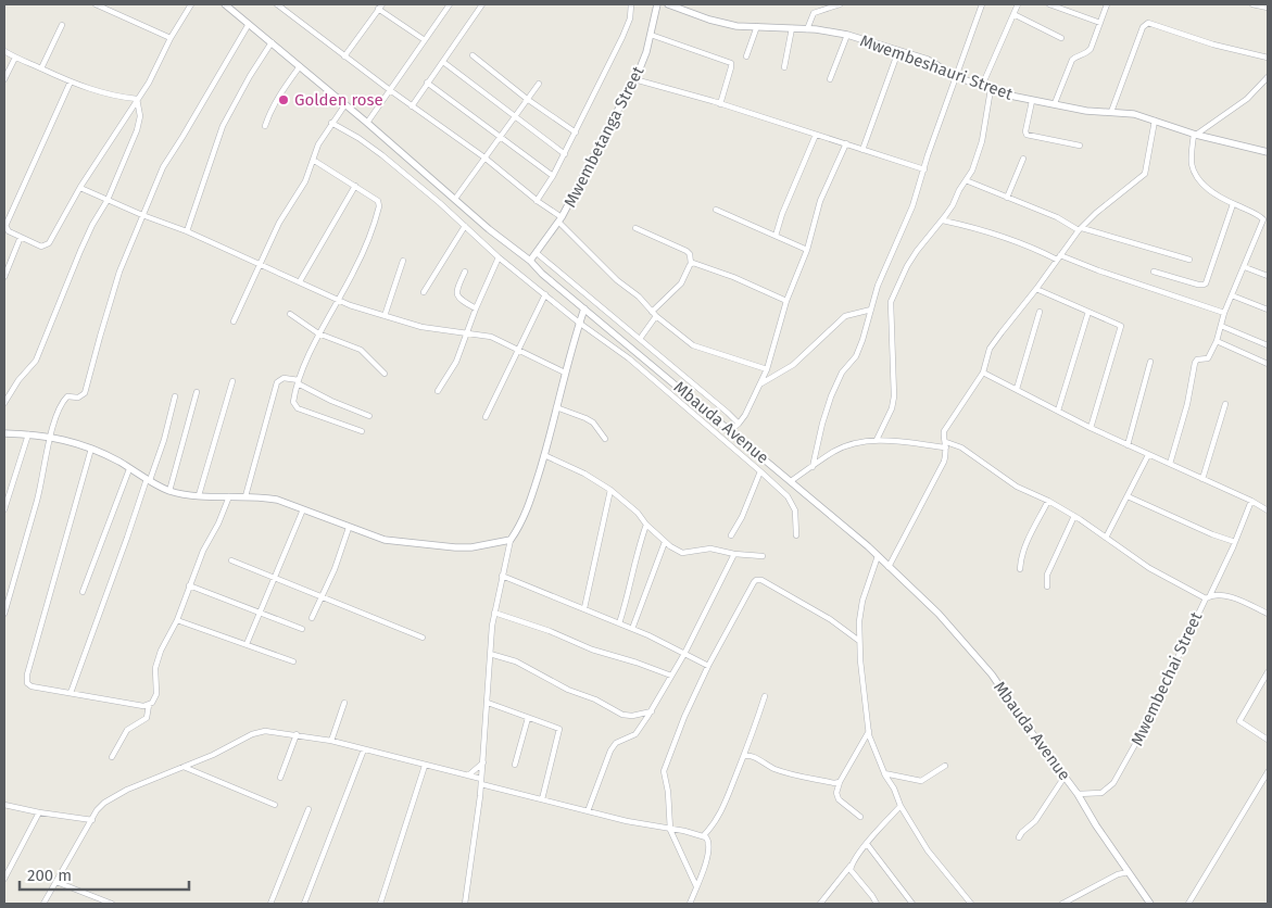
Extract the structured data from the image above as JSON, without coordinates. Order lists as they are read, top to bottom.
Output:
{
  "streets": {
    "street": [
      "Mwembeshauri Street",
      "Mwembetanga Street",
      "Mbauda Avenue",
      "Mwembechai Street"
    ]
  },
  "crossings": [
    ["Mwembetanga Street", "Mbauda Avenue"],
    ["Mbauda Avenue", "Mwembechai Street"]
  ],
  "places": ["Golden rose"],
  "scale_bar": "200 m"
}
